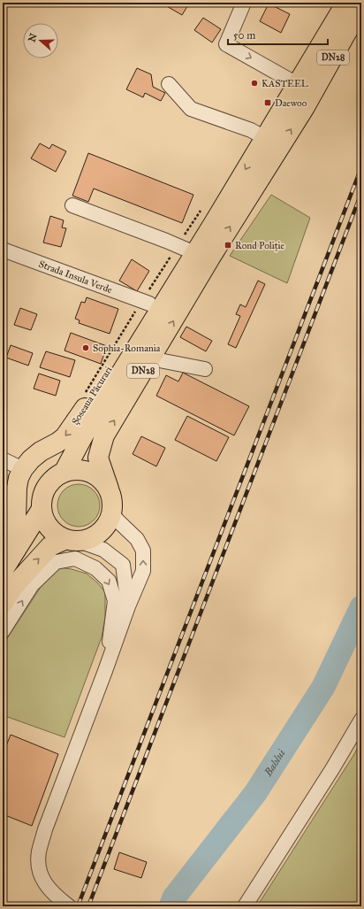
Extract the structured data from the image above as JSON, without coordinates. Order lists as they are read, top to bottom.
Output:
{
  "streets": {
    "highway": ["DN28", "Șoseaua Păcurari"],
    "street": ["Strada Insula Verde"]
  },
  "crossings": [
    ["DN28", "Șoseaua Păcurari"],
    ["Strada Insula Verde", "Șoseaua Păcurari"]
  ],
  "water": ["Bahlui"],
  "places": {
    "other": ["KASTEEL", "Sophia-Romania"],
    "transit": ["Daewoo", "Rond Poliție"]
  },
  "scale_bar": "50 m",
  "north": "left"
}
